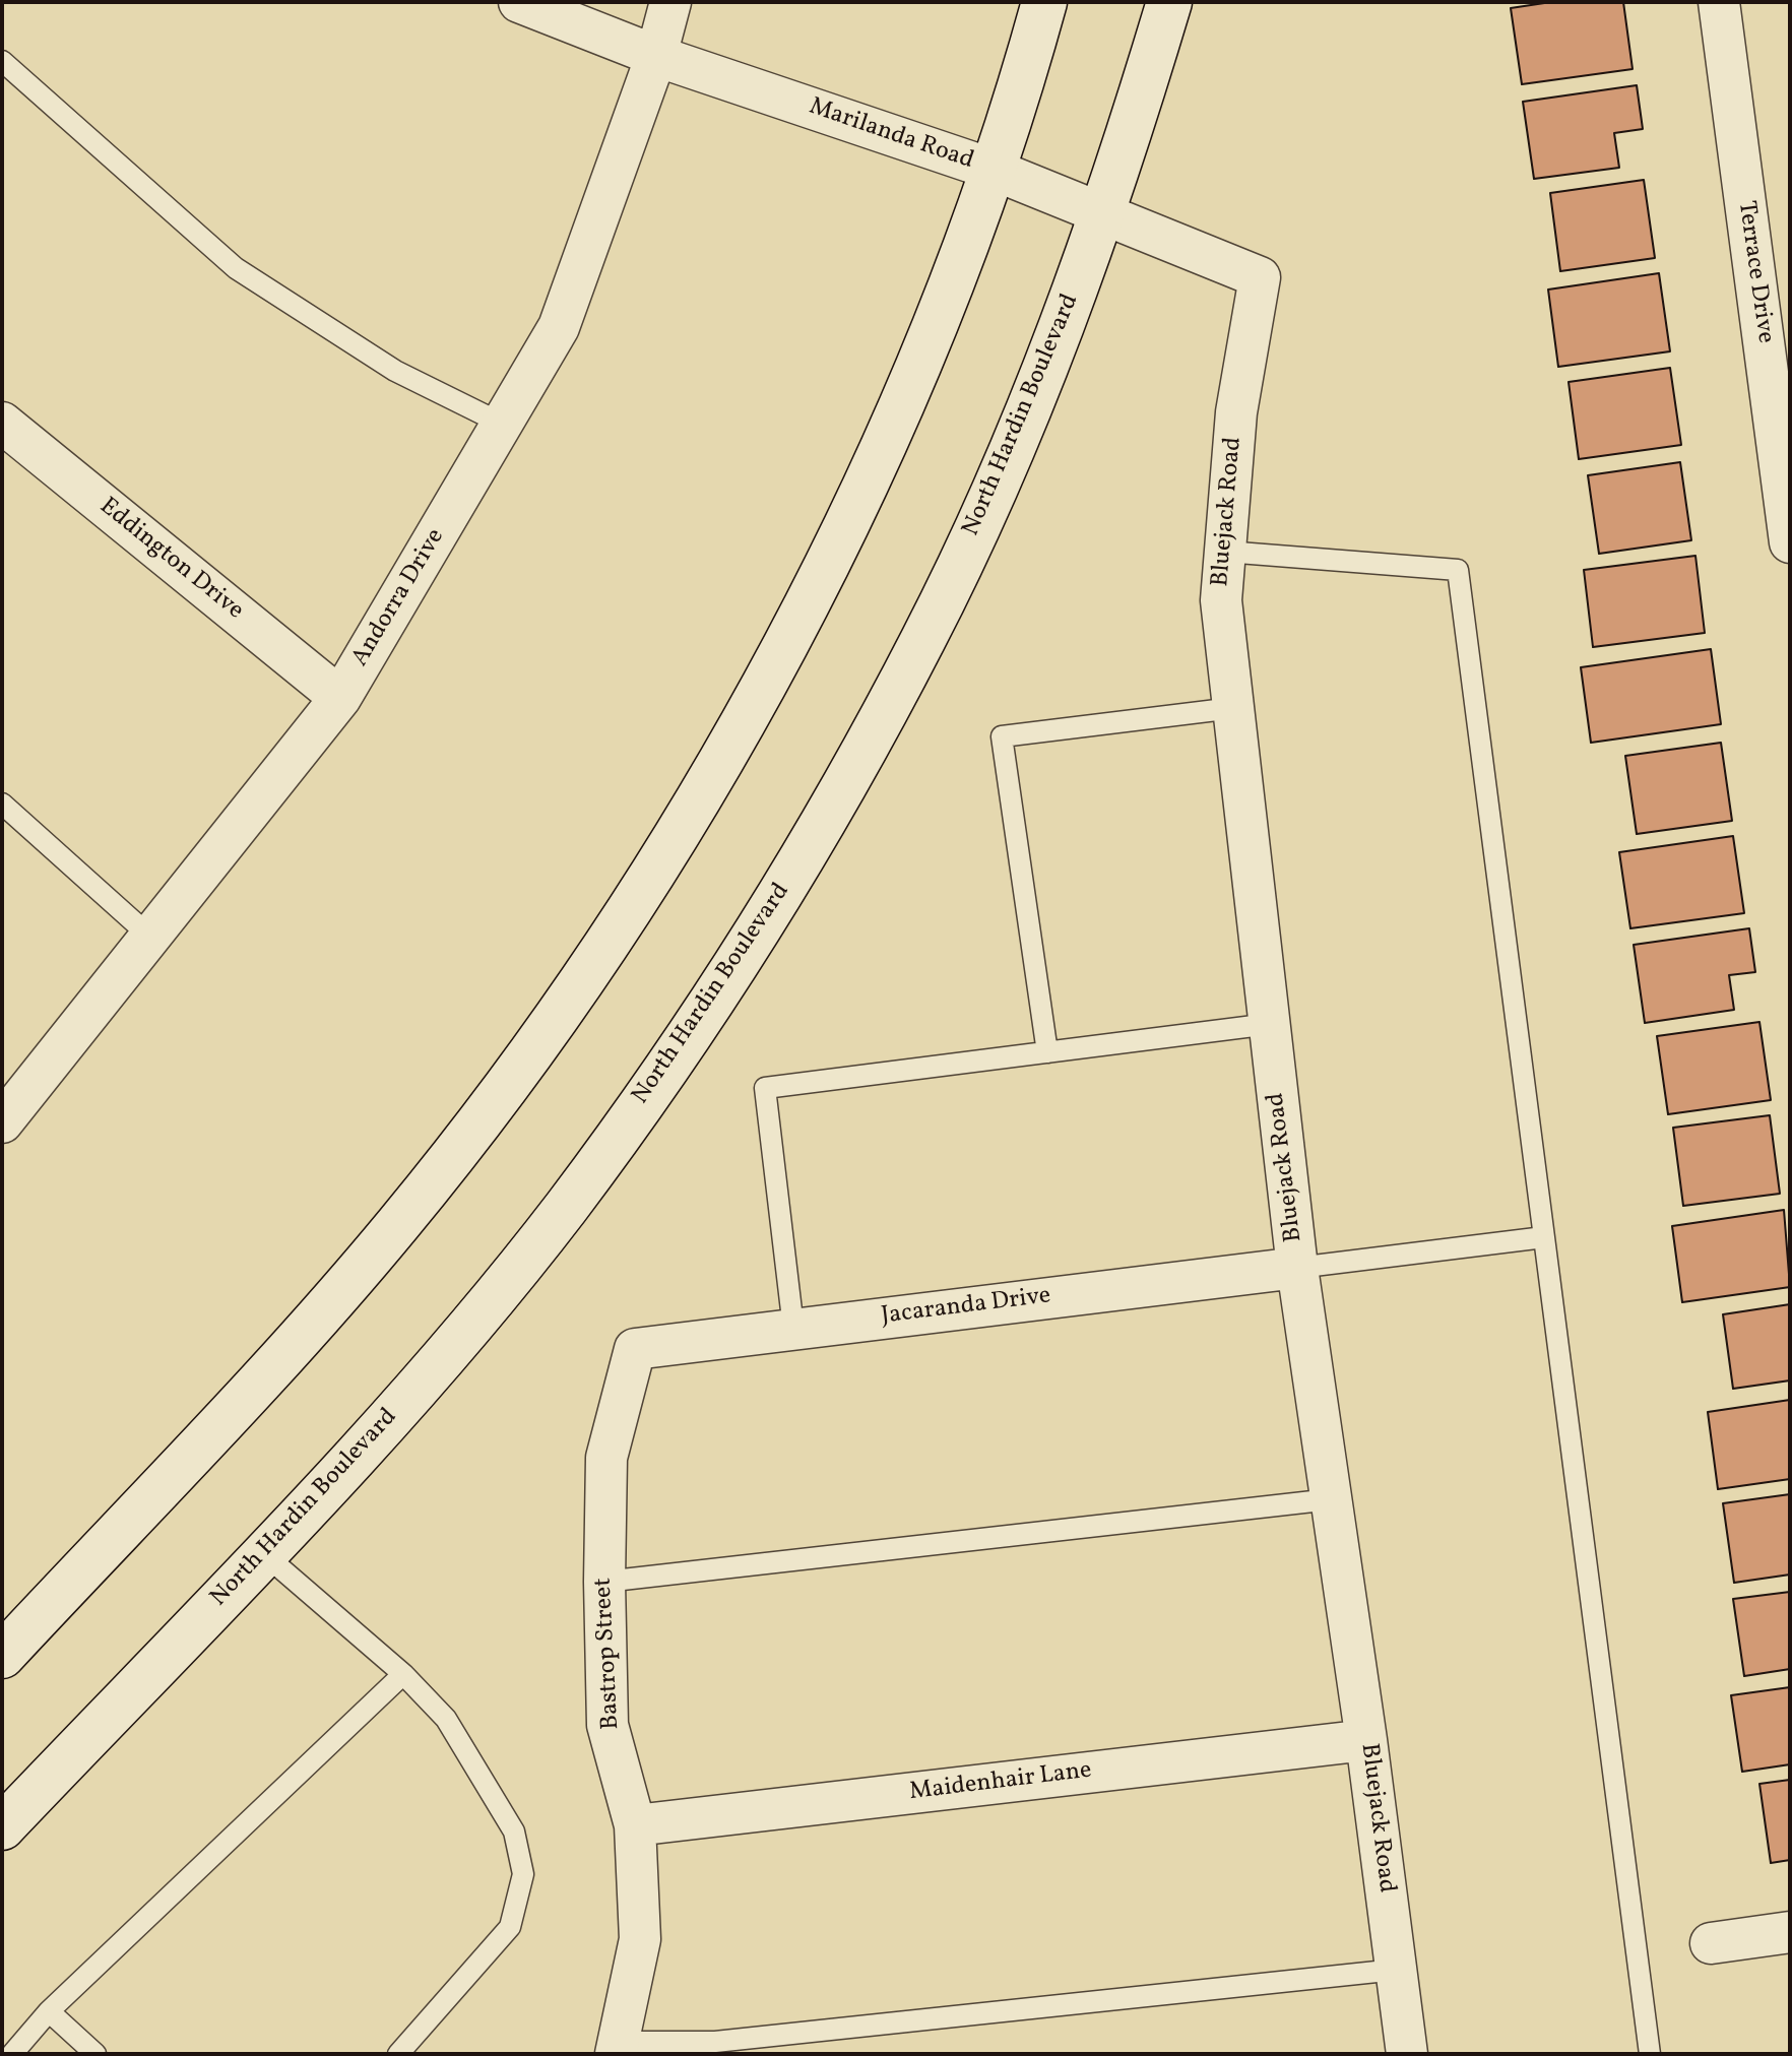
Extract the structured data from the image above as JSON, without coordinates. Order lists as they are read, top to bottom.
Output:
{
  "streets": {
    "main road": ["North Hardin Boulevard"],
    "street": [
      "Marilanda Road",
      "Terrace Drive",
      "Bluejack Road",
      "Eddington Drive",
      "Andorra Drive",
      "Jacaranda Drive",
      "Bastrop Street",
      "Maidenhair Lane"
    ]
  },
  "crossings": [
    ["Marilanda Road", "North Hardin Boulevard"],
    ["Marilanda Road", "Bluejack Road"],
    ["Marilanda Road", "Andorra Drive"],
    ["Bluejack Road", "Jacaranda Drive"],
    ["Bluejack Road", "Maidenhair Lane"],
    ["Eddington Drive", "Andorra Drive"],
    ["Jacaranda Drive", "Bastrop Street"],
    ["Bastrop Street", "Maidenhair Lane"]
  ]
}
